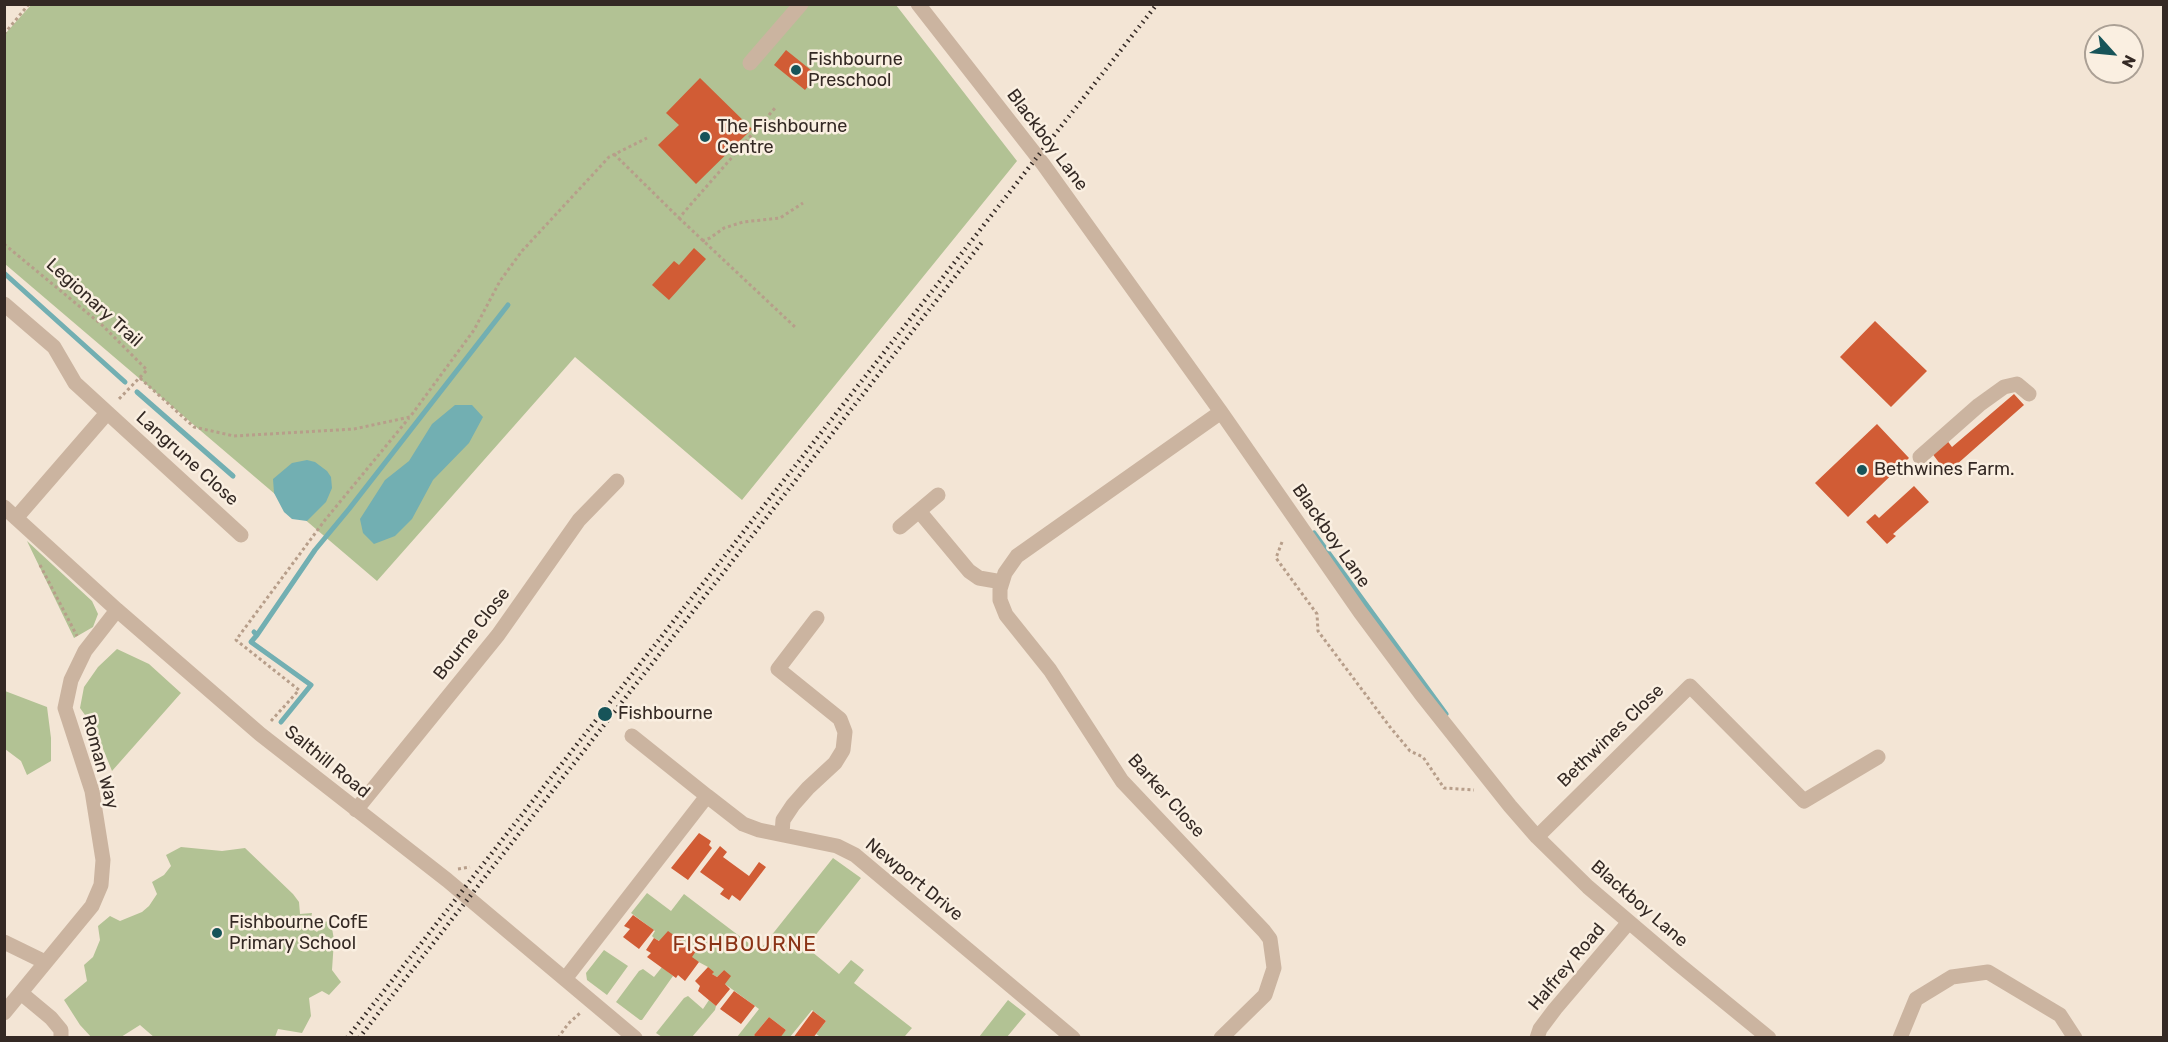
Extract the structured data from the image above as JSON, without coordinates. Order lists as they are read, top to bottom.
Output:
{
  "streets": {
    "street": [
      "Blackboy Lane",
      "Langrune Close",
      "Bourne Close",
      "Bethwines Close",
      "Roman Way",
      "Salthill Road",
      "Barker Close",
      "Newport Drive",
      "Halfrey Road"
    ],
    "path": ["Legionary Trail"]
  },
  "crossings": [
    ["Blackboy Lane", "Bethwines Close"],
    ["Blackboy Lane", "Halfrey Road"],
    ["Langrune Close", "Salthill Road"],
    ["Bourne Close", "Salthill Road"],
    ["Roman Way", "Salthill Road"]
  ],
  "districts": ["FISHBOURNE"],
  "places": [
    "Fishbourne Preschool",
    "The Fishbourne Centre",
    "Bethwines Farm.",
    "Fishbourne",
    "Fishbourne CofE Primary School"
  ],
  "north": "bottom right"
}
